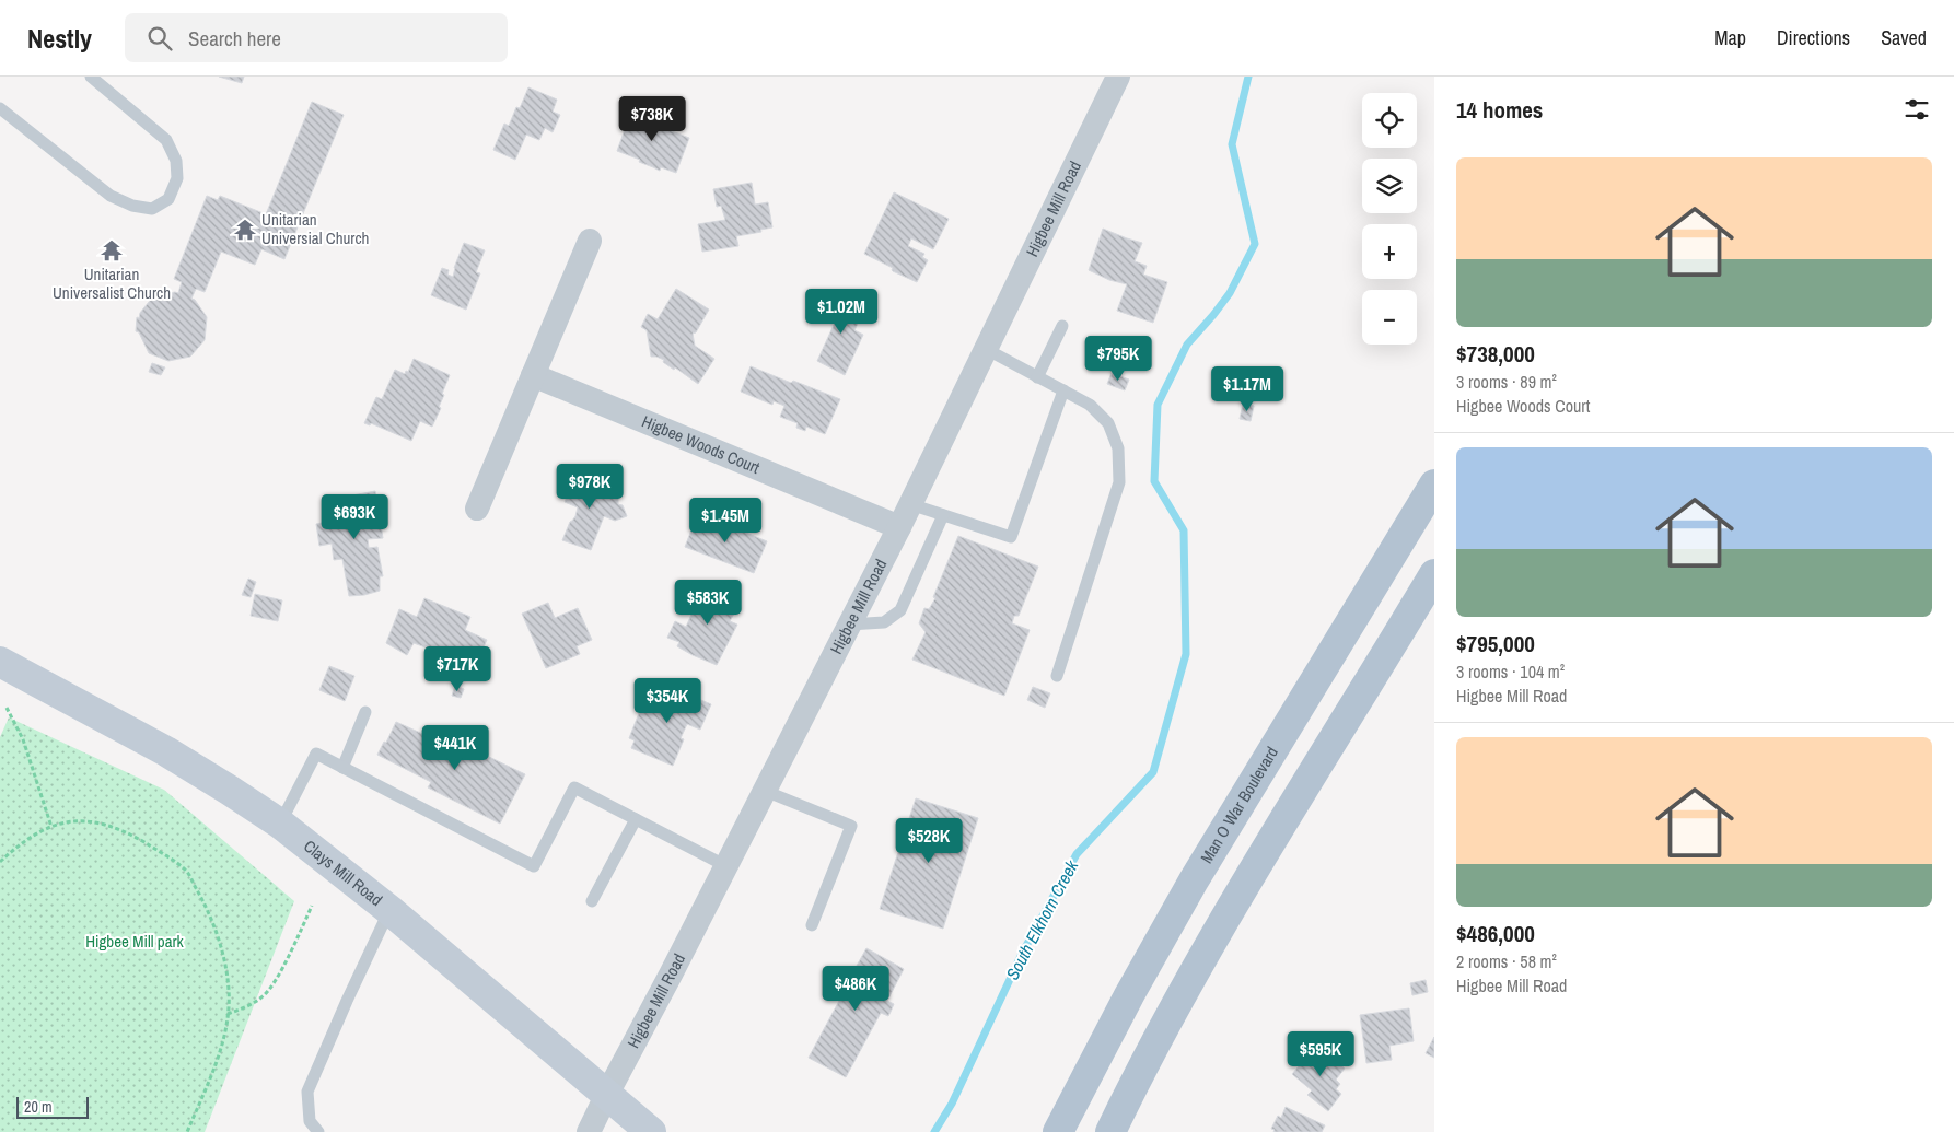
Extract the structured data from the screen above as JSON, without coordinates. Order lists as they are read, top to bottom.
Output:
{
  "streets": {
    "main road": ["Man O War Boulevard", "Clays Mill Road"],
    "street": ["Higbee Mill Road", "Higbee Woods Court"]
  },
  "crossings": [
    ["Higbee Mill Road", "Higbee Woods Court"],
    ["Higbee Mill Road", "Clays Mill Road"]
  ],
  "water": ["South Elkhorn Creek"],
  "parks": ["Higbee Mill park"],
  "places": {
    "temple": ["Unitarian Universial Church", "Unitarian Universalist Church"]
  },
  "scale_bar": "20 m",
  "page": {
    "header": "Nestly",
    "search": "Search here",
    "nav": ["Map", "Directions", "Saved"],
    "heading": "14 homes",
    "map_buttons": ["+", "−"],
    "price": [
      "$738K",
      "$1.02M",
      "$795K",
      "$1.17M",
      "$978K",
      "$693K",
      "$1.45M",
      "$583K",
      "$717K",
      "$354K",
      "$441K",
      "$528K",
      "$486K",
      "$595K"
    ],
    "list": [
      {
        "name": "$738,000",
        "note": "3 rooms · 89 m² · Higbee Woods Court"
      },
      {
        "name": "$795,000",
        "note": "3 rooms · 104 m² · Higbee Mill Road"
      },
      {
        "name": "$486,000",
        "note": "2 rooms · 58 m² · Higbee Mill Road"
      }
    ],
    "scale": "20 m"
  }
}
